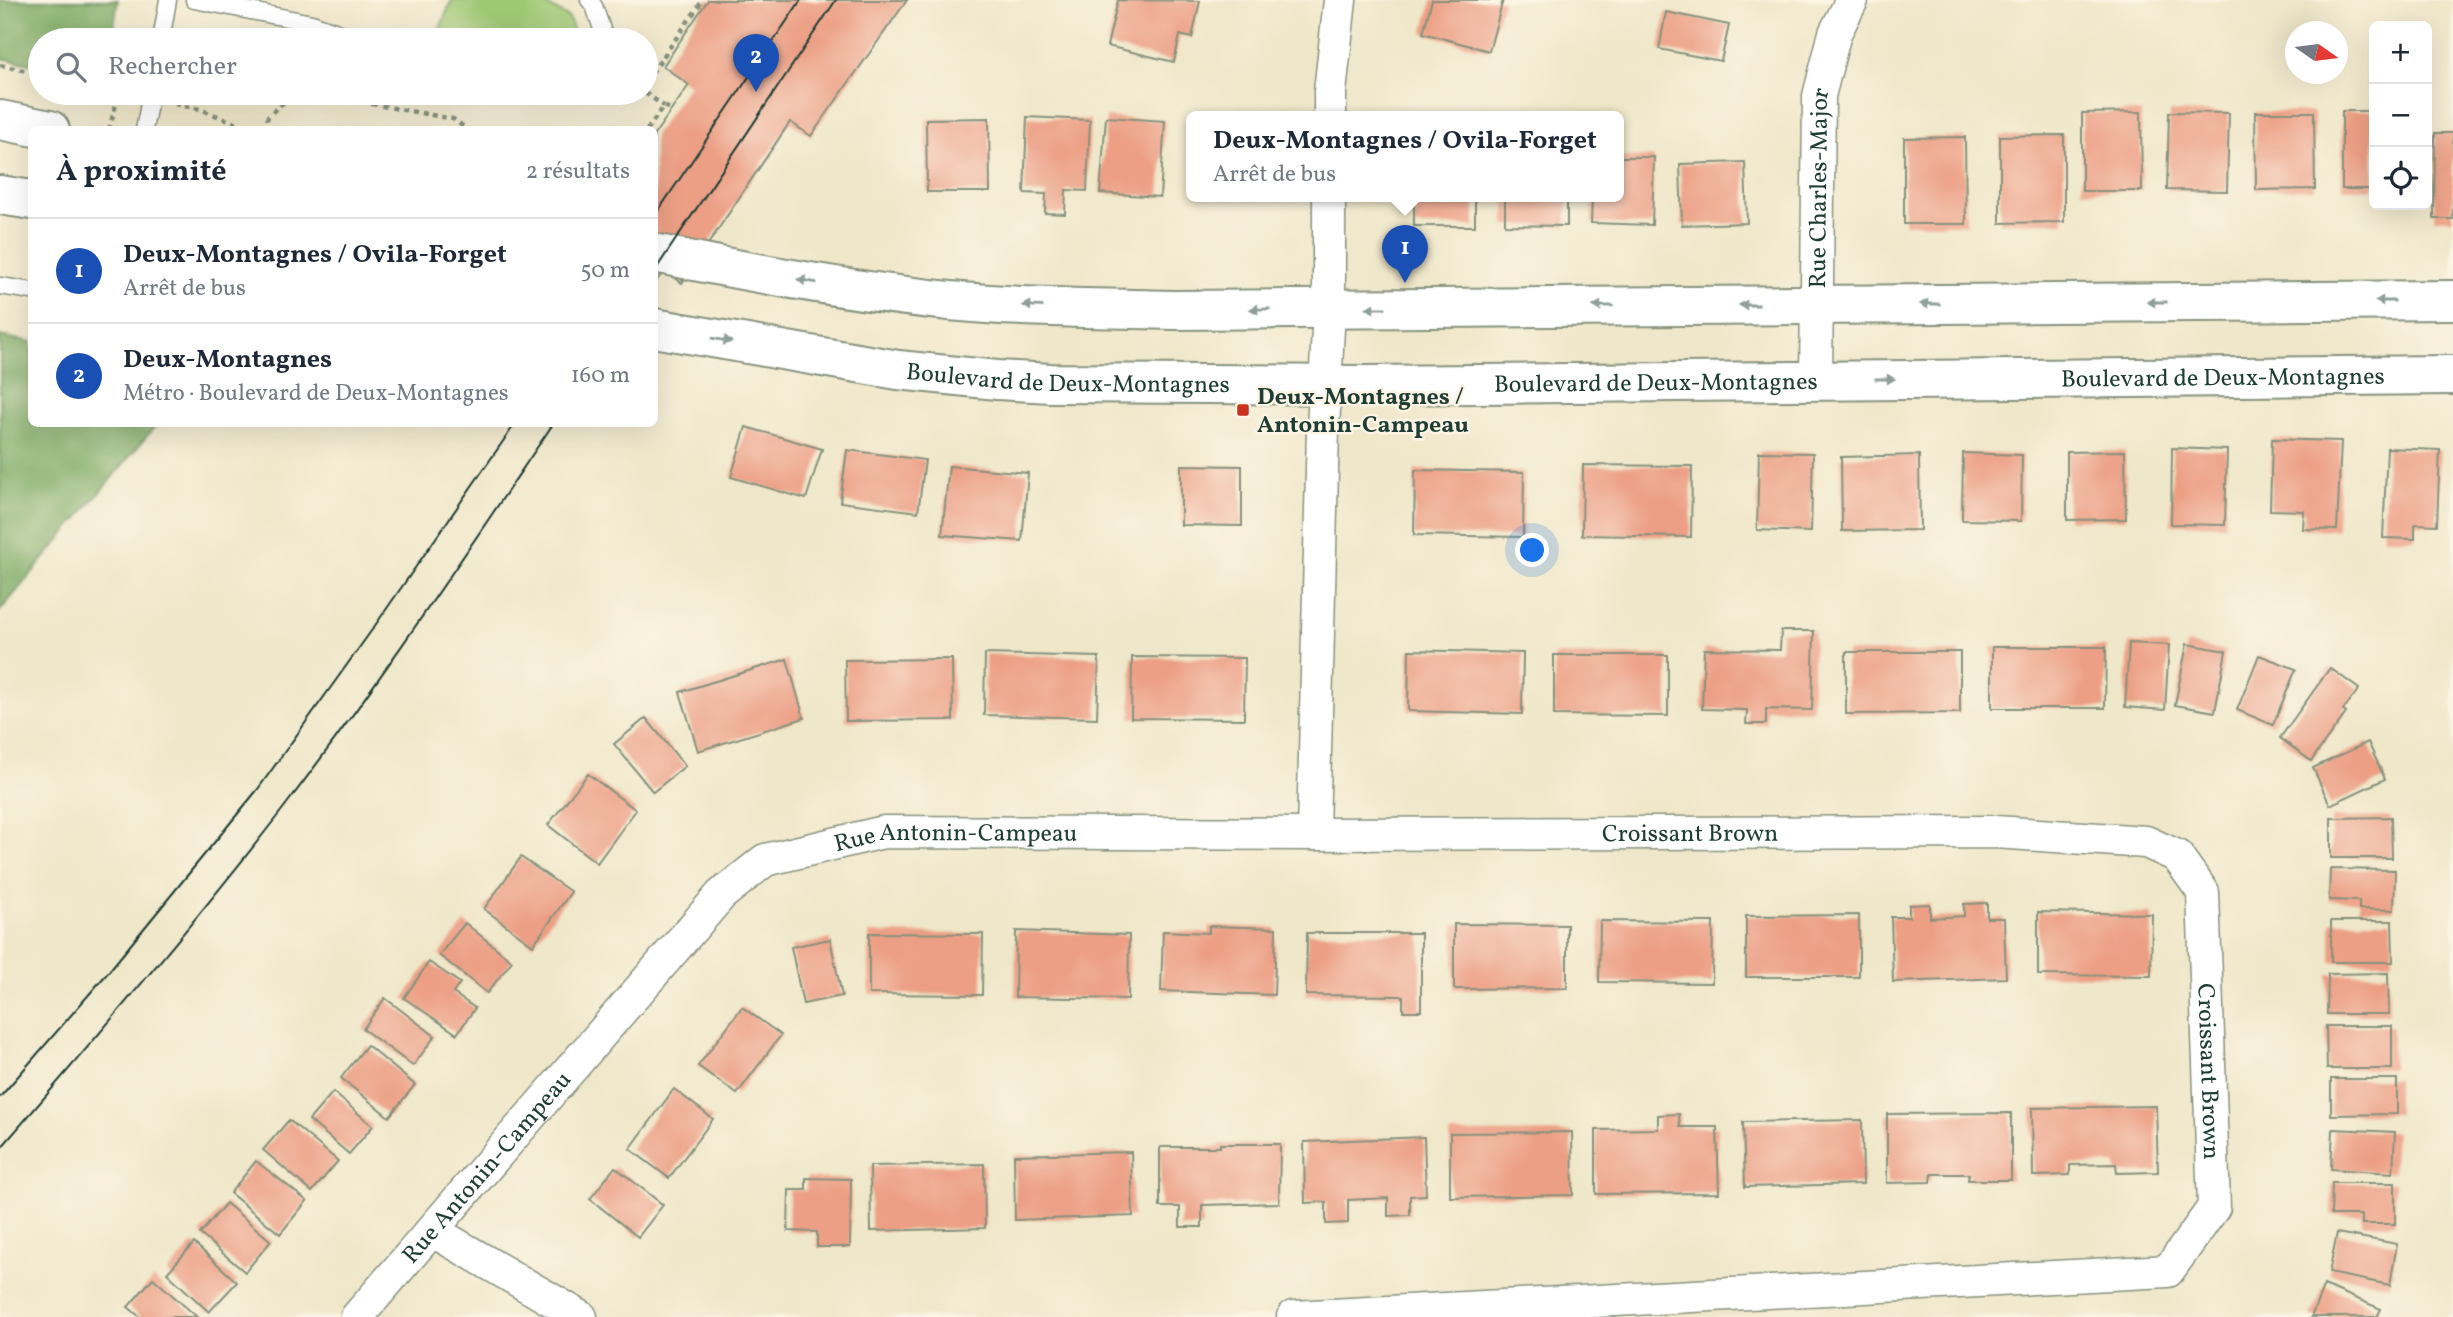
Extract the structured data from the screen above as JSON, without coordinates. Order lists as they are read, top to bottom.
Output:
{
  "streets": {
    "street": [
      "Rue Charles-Major",
      "Boulevard de Deux-Montagnes",
      "Croissant Brown",
      "Rue Antonin-Campeau"
    ]
  },
  "crossings": [
    ["Rue Charles-Major", "Boulevard de Deux-Montagnes"],
    ["Croissant Brown", "Rue Antonin-Campeau"]
  ],
  "places": {
    "transit": ["Deux-Montagnes / Antonin-Campeau"]
  },
  "north": "right",
  "page": {
    "map_buttons": ["+", "−"],
    "search": "Rechercher",
    "pins": ["2", "1"],
    "popup": ["Deux-Montagnes / Ovila-Forget", "Arrêt de bus"],
    "heading": ["À proximité", "2 résultats"],
    "list": [
      {
        "mark": "1",
        "name": "Deux-Montagnes / Ovila-Forget",
        "note": "Arrêt de bus",
        "value": "50 m"
      },
      {
        "mark": "2",
        "name": "Deux-Montagnes",
        "note": "Métro · Boulevard de Deux-Montagnes",
        "value": "160 m"
      }
    ]
  }
}
